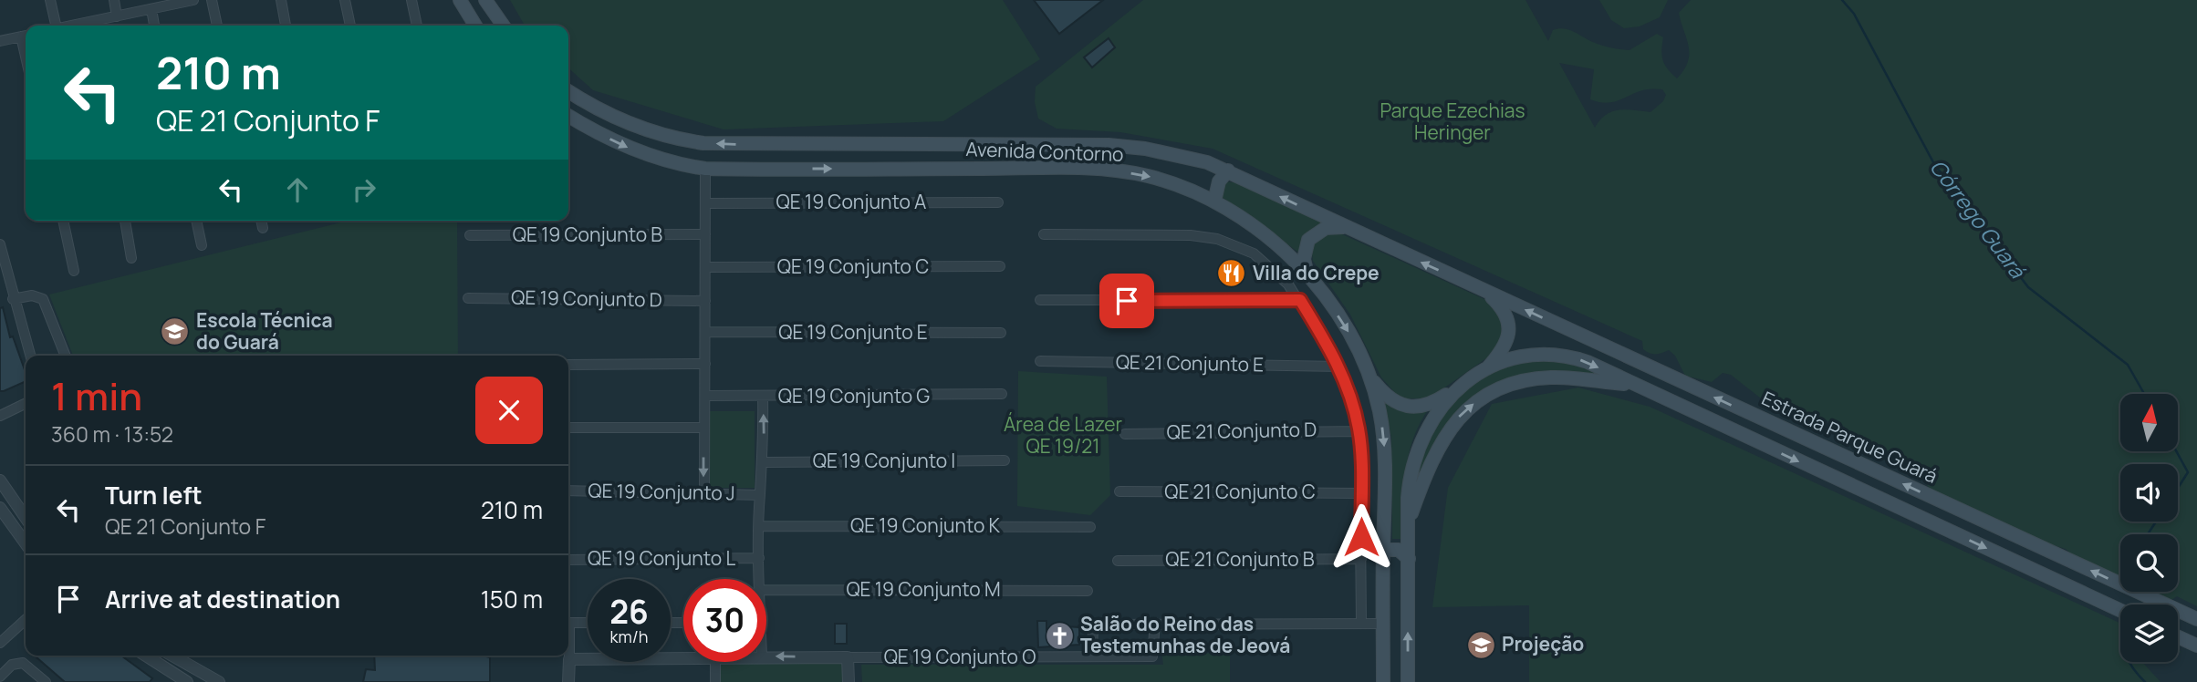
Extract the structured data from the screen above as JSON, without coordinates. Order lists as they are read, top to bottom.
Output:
{
  "streets": {
    "main road": ["Avenida Contorno", "Estrada Parque Guará"],
    "street": [
      "QE 19 Conjunto A",
      "QE 19 Conjunto B",
      "QE 19 Conjunto C",
      "QE 19 Conjunto D",
      "QE 19 Conjunto E",
      "QE 21 Conjunto E",
      "QE 19 Conjunto G",
      "QE 21 Conjunto D",
      "QE 19 Conjunto I",
      "QE 19 Conjunto J",
      "QE 21 Conjunto C",
      "QE 19 Conjunto K",
      "QE 19 Conjunto L",
      "QE 21 Conjunto B",
      "QE 19 Conjunto M",
      "QE 19 Conjunto O"
    ]
  },
  "crossings": [
    ["Avenida Contorno", "Estrada Parque Guará"]
  ],
  "water": ["Córrego Guará"],
  "parks": ["Parque Ezechias Heringer", "Área de Lazer QE 19/21"],
  "places": {
    "restaurant": ["Villa do Crepe"],
    "school or university": ["Escola Técnica do Guará", "Projeção"],
    "church": ["Salão do Reino das Testemunhas de Jeová"]
  },
  "north": "top",
  "page": {
    "turn": ["210 m", "QE 21 Conjunto F"],
    "heading": ["1 min", "360 m · 13:52"],
    "list": [
      {
        "name": "Turn left",
        "note": "QE 21 Conjunto F",
        "value": "210 m"
      },
      {
        "name": "Arrive at destination",
        "value": "150 m"
      }
    ],
    "speed": "26 km/h",
    "limit": "30"
  }
}
